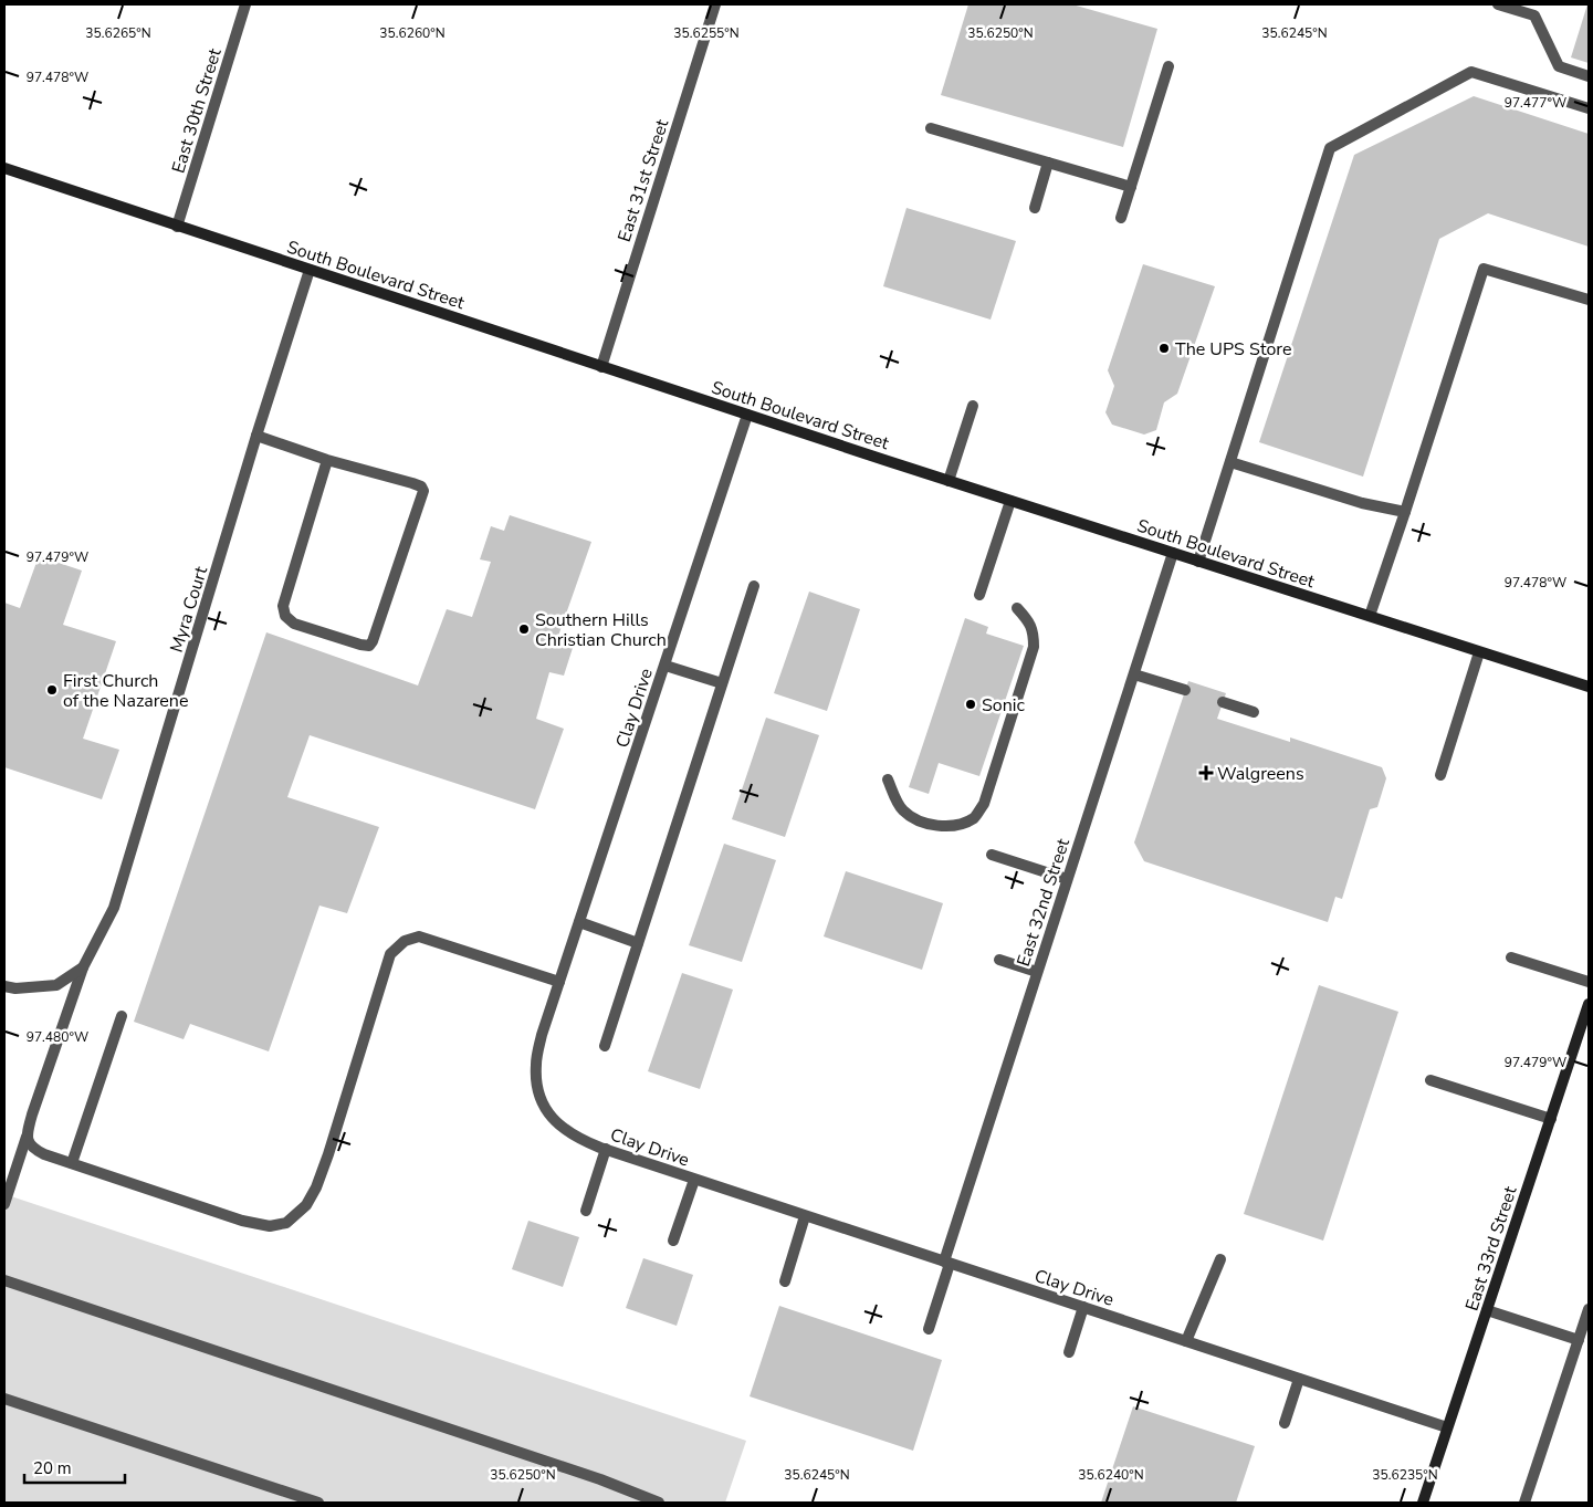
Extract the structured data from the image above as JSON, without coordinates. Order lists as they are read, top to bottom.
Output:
{
  "streets": {
    "main road": ["South Boulevard Street", "East 33rd Street"],
    "street": [
      "East 30th Street",
      "East 31st Street",
      "Myra Court",
      "Clay Drive",
      "East 32nd Street"
    ]
  },
  "crossings": [
    ["East 30th Street", "South Boulevard Street"],
    ["East 31st Street", "South Boulevard Street"],
    ["South Boulevard Street", "Myra Court"],
    ["South Boulevard Street", "Clay Drive"],
    ["South Boulevard Street", "East 32nd Street"],
    ["Clay Drive", "East 32nd Street"],
    ["Clay Drive", "East 33rd Street"]
  ],
  "places": {
    "other": [
      "The UPS Store",
      "Southern Hills Christian Church",
      "First Church of the Nazarene",
      "Sonic"
    ],
    "health": ["Walgreens"]
  },
  "scale_bar": "20 m",
  "coordinates": [
    "35.6265°N",
    "35.6260°N",
    "35.6255°N",
    "35.6250°N",
    "35.6245°N",
    "97.478°W",
    "97.477°W",
    "97.479°W",
    "97.480°W",
    "35.6240°N",
    "35.6235°N"
  ]
}
